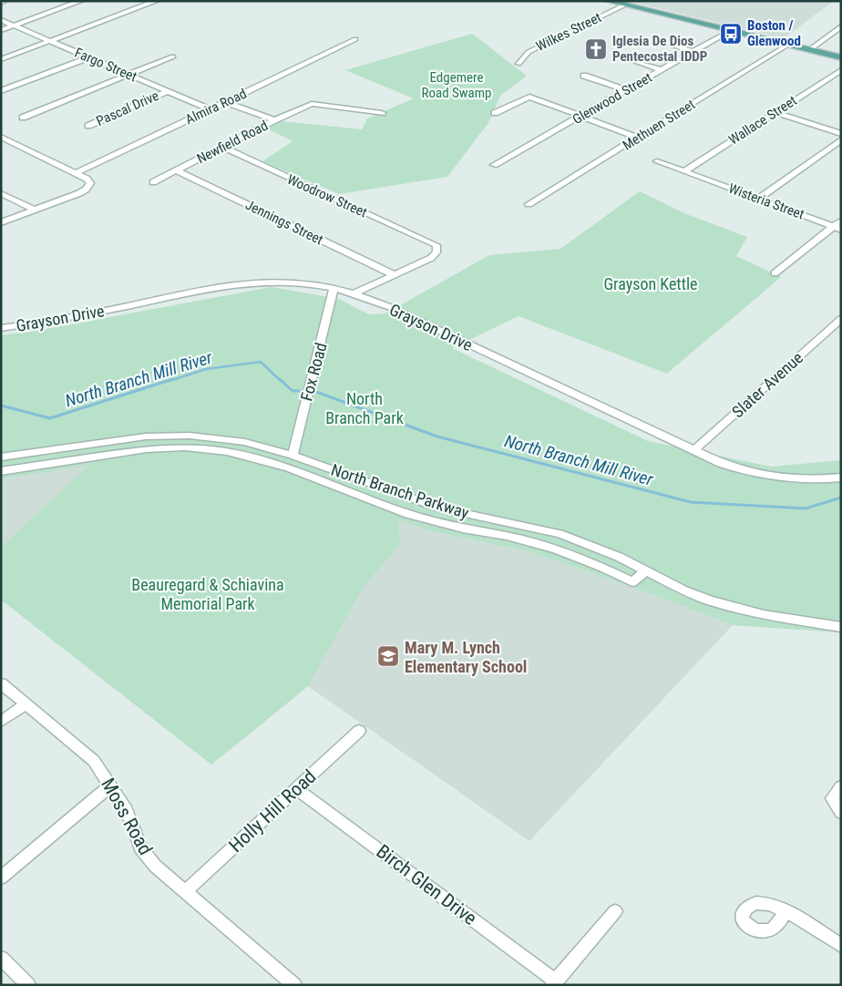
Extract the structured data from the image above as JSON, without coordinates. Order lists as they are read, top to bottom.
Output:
{
  "streets": {
    "street": [
      "Wilkes Street",
      "Fargo Street",
      "Glenwood Street",
      "Almira Road",
      "Pascal Drive",
      "Wallace Street",
      "Methuen Street",
      "Newfield Road",
      "Woodrow Street",
      "Wisteria Street",
      "Jennings Street",
      "Grayson Drive",
      "Fox Road",
      "Slater Avenue",
      "North Branch Parkway",
      "Holly Hill Road",
      "Moss Road",
      "Birch Glen Drive"
    ]
  },
  "crossings": [
    ["Fargo Street", "Almira Road"],
    ["Fargo Street", "Pascal Drive"],
    ["Wallace Street", "Wisteria Street"],
    ["Newfield Road", "Woodrow Street"],
    ["Newfield Road", "Jennings Street"],
    ["Woodrow Street", "Jennings Street"],
    ["Grayson Drive", "Fox Road"],
    ["Grayson Drive", "Slater Avenue"],
    ["Fox Road", "North Branch Parkway"],
    ["Holly Hill Road", "Moss Road"],
    ["Holly Hill Road", "Birch Glen Drive"]
  ],
  "water": ["North Branch Mill River"],
  "parks": [
    "Edgemere Road Swamp",
    "Grayson Kettle",
    "North Branch Park",
    "Beauregard & Schiavina Memorial Park"
  ],
  "places": {
    "bus stop": ["Boston / Glenwood"],
    "church": ["Iglesia De Dios Pentecostal IDDP"],
    "school or university": ["Mary M. Lynch Elementary School"]
  }
}
